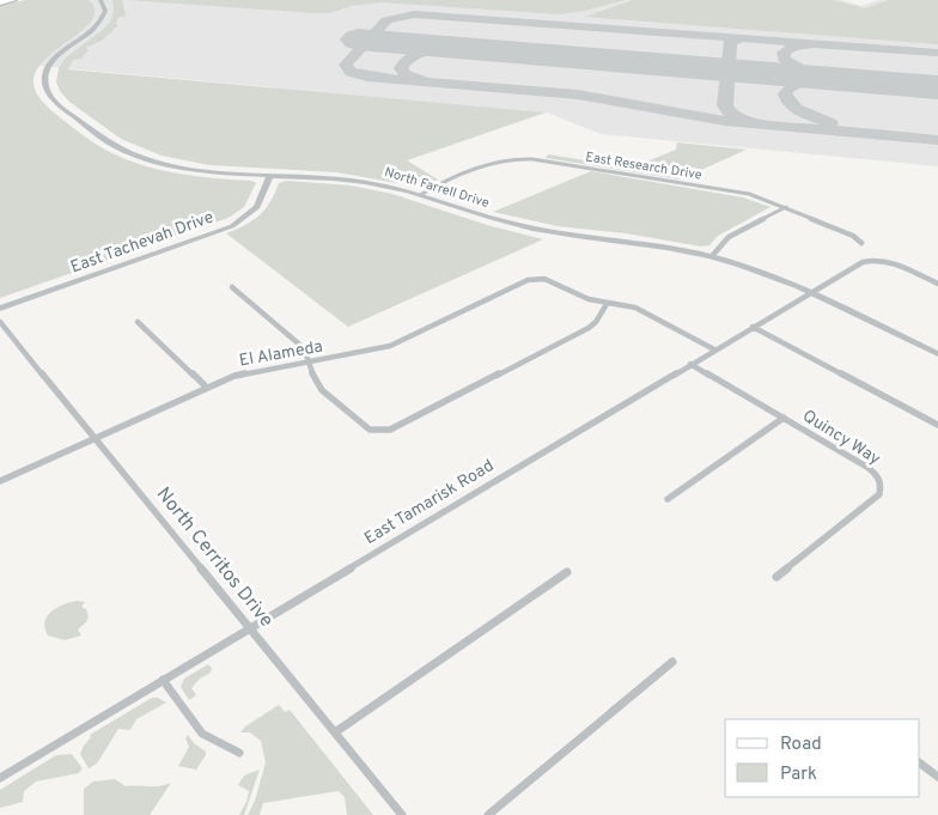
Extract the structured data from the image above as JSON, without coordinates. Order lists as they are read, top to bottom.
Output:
{
  "streets": {
    "street": [
      "East Research Drive",
      "North Farrell Drive",
      "East Tachevah Drive",
      "El Alameda",
      "Quincy Way",
      "East Tamarisk Road",
      "North Cerritos Drive"
    ]
  },
  "crossings": [
    ["East Research Drive", "North Farrell Drive"],
    ["North Farrell Drive", "East Tachevah Drive"],
    ["North Farrell Drive", "East Tamarisk Road"],
    ["El Alameda", "North Cerritos Drive"],
    ["Quincy Way", "East Tamarisk Road"],
    ["East Tamarisk Road", "North Cerritos Drive"]
  ],
  "legend": ["Road", "Park"]
}
